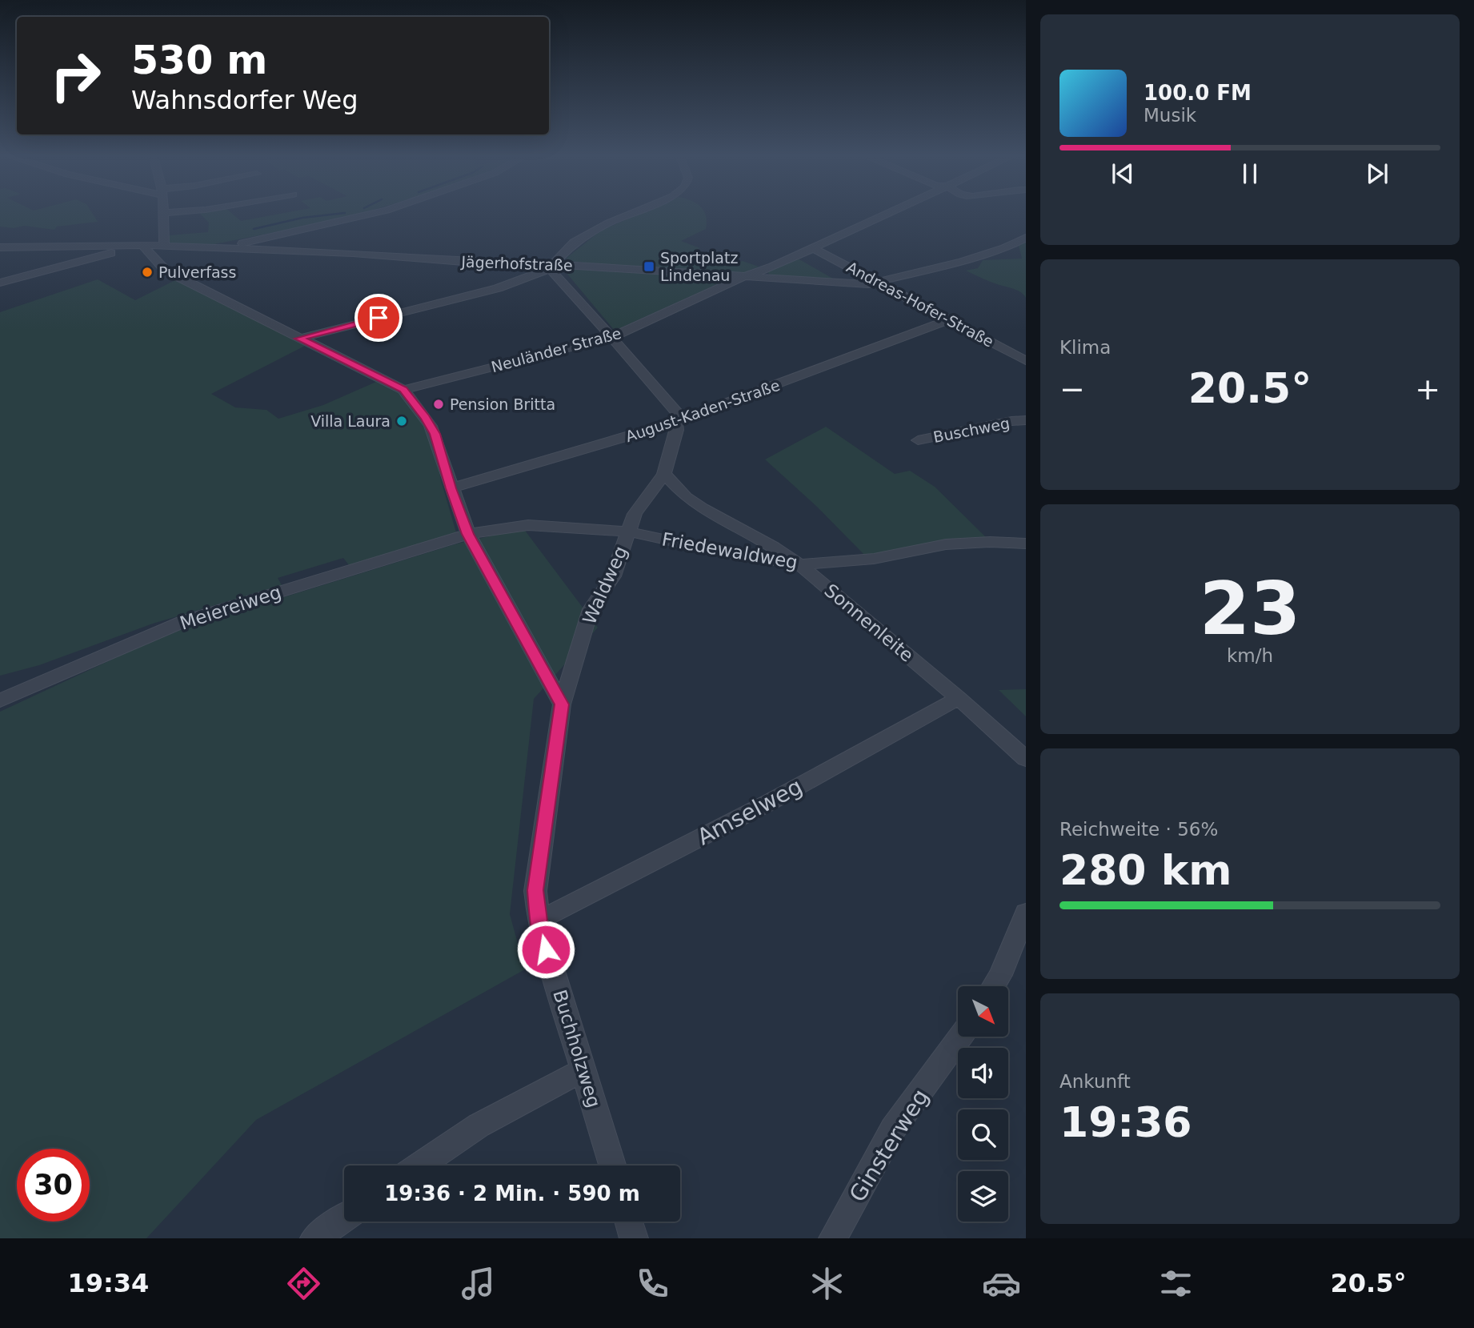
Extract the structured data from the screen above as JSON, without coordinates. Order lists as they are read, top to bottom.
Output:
{
  "streets": {
    "street": [
      "Jägerhofstraße",
      "Andreas-Hofer-Straße",
      "Neuländer Straße",
      "August-Kaden-Straße",
      "Buschweg",
      "Friedewaldweg",
      "Waldweg",
      "Meiereiweg",
      "Sonnenleite",
      "Amselweg",
      "Buchholzweg",
      "Ginsterweg"
    ]
  },
  "crossings": [
    ["Jägerhofstraße", "Andreas-Hofer-Straße"],
    ["Jägerhofstraße", "Neuländer Straße"],
    ["Andreas-Hofer-Straße", "Neuländer Straße"],
    ["Andreas-Hofer-Straße", "August-Kaden-Straße"],
    ["Friedewaldweg", "Waldweg"],
    ["Friedewaldweg", "Meiereiweg"],
    ["Friedewaldweg", "Sonnenleite"],
    ["Waldweg", "Sonnenleite"],
    ["Waldweg", "Buchholzweg"],
    ["Sonnenleite", "Amselweg"],
    ["Amselweg", "Buchholzweg"]
  ],
  "places": {
    "transit": ["Sportplatz Lindenau"],
    "other": ["Pulverfass", "Pension Britta", "Villa Laura"]
  },
  "north": "bottom right",
  "page": {
    "turn": ["530 m", "Wahnsdorfer Weg"],
    "song": ["100.0 FM", "Musik"],
    "tile": [
      "Klima",
      ["23", "km/h"],
      ["Reichweite · 56%", "280 km"],
      ["Ankunft", "19:36"]
    ],
    "heat": ["−", "20.5°", "+"],
    "limit": "30",
    "trip": "19:36 · 2 Min. · 590 m",
    "tabs": ["19:34", "20.5°"]
  }
}
